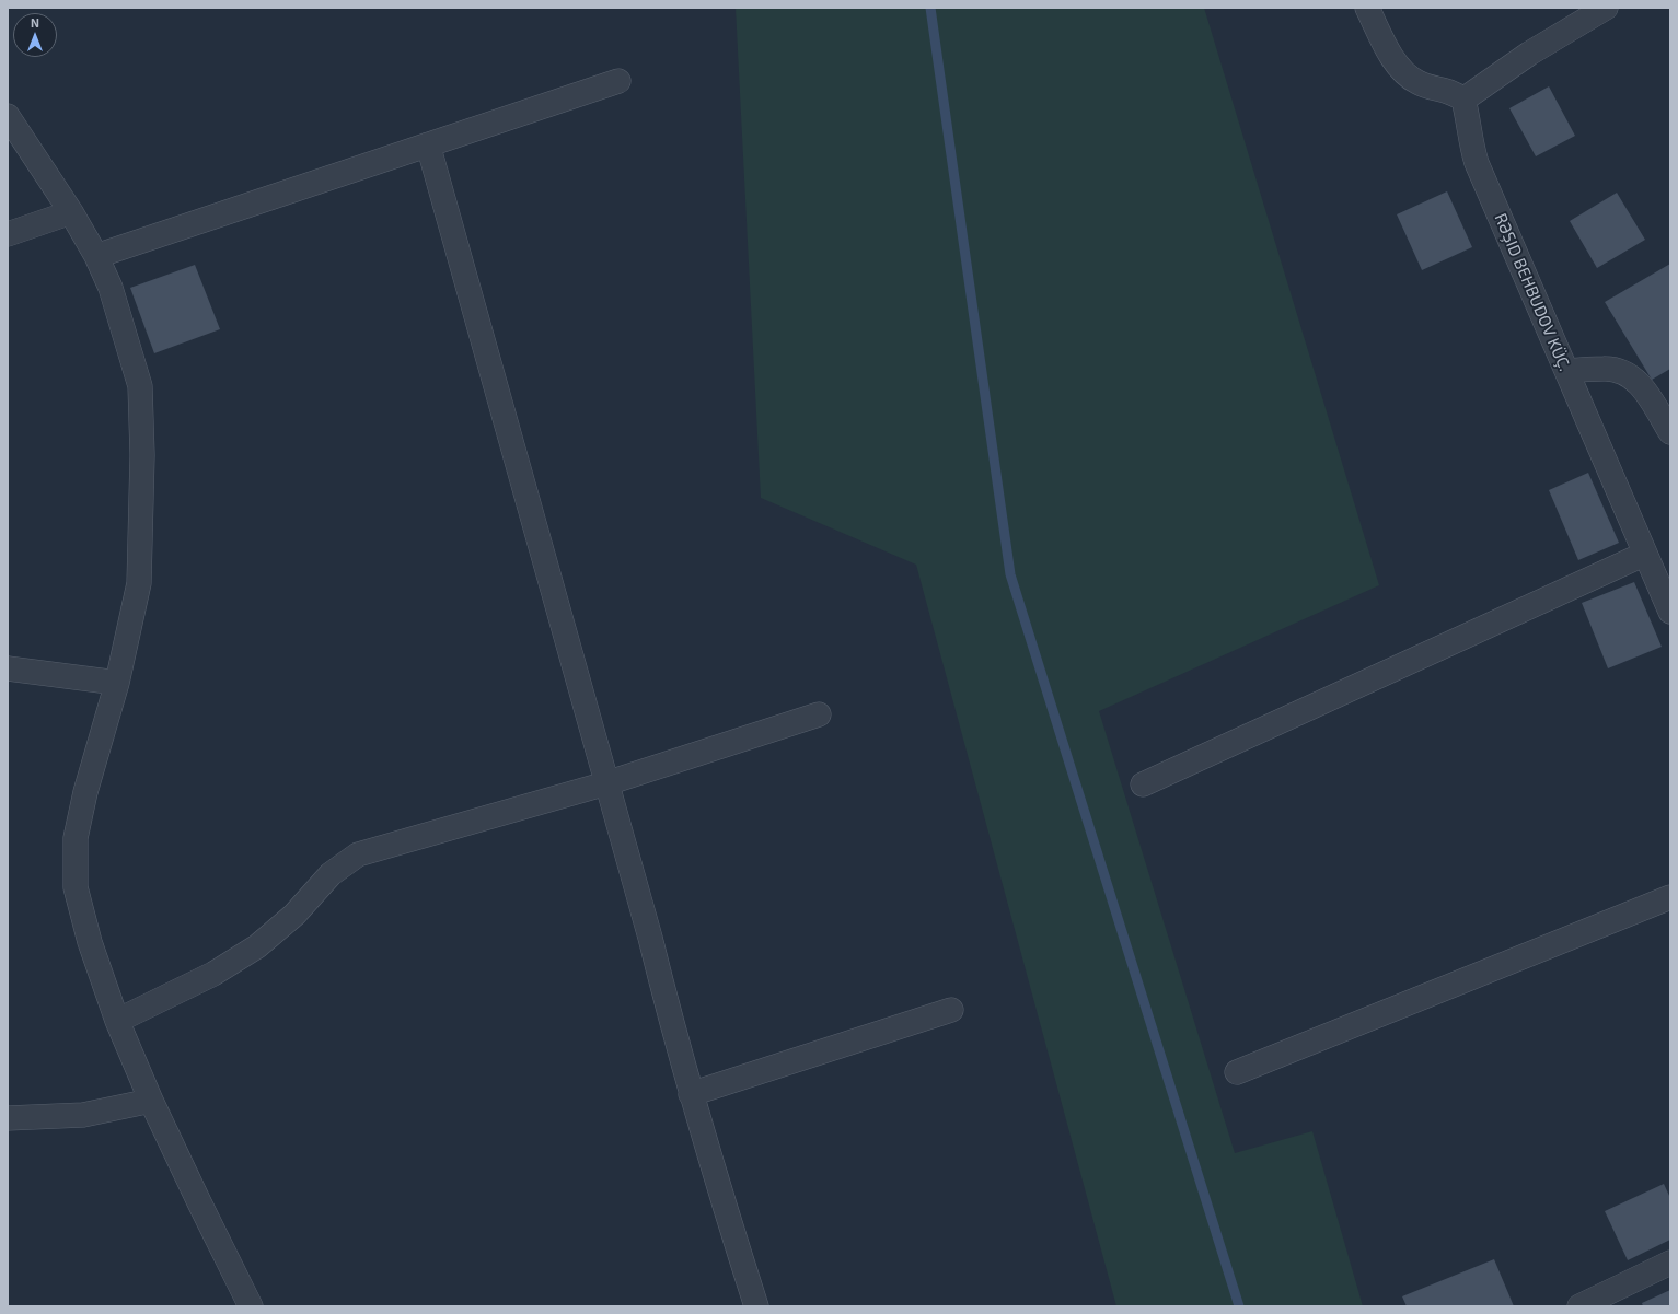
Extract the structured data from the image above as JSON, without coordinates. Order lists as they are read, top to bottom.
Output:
{
  "streets": {
    "street": ["RƏŞID BEHBUDOV KÜÇ."]
  },
  "north": "top"
}
